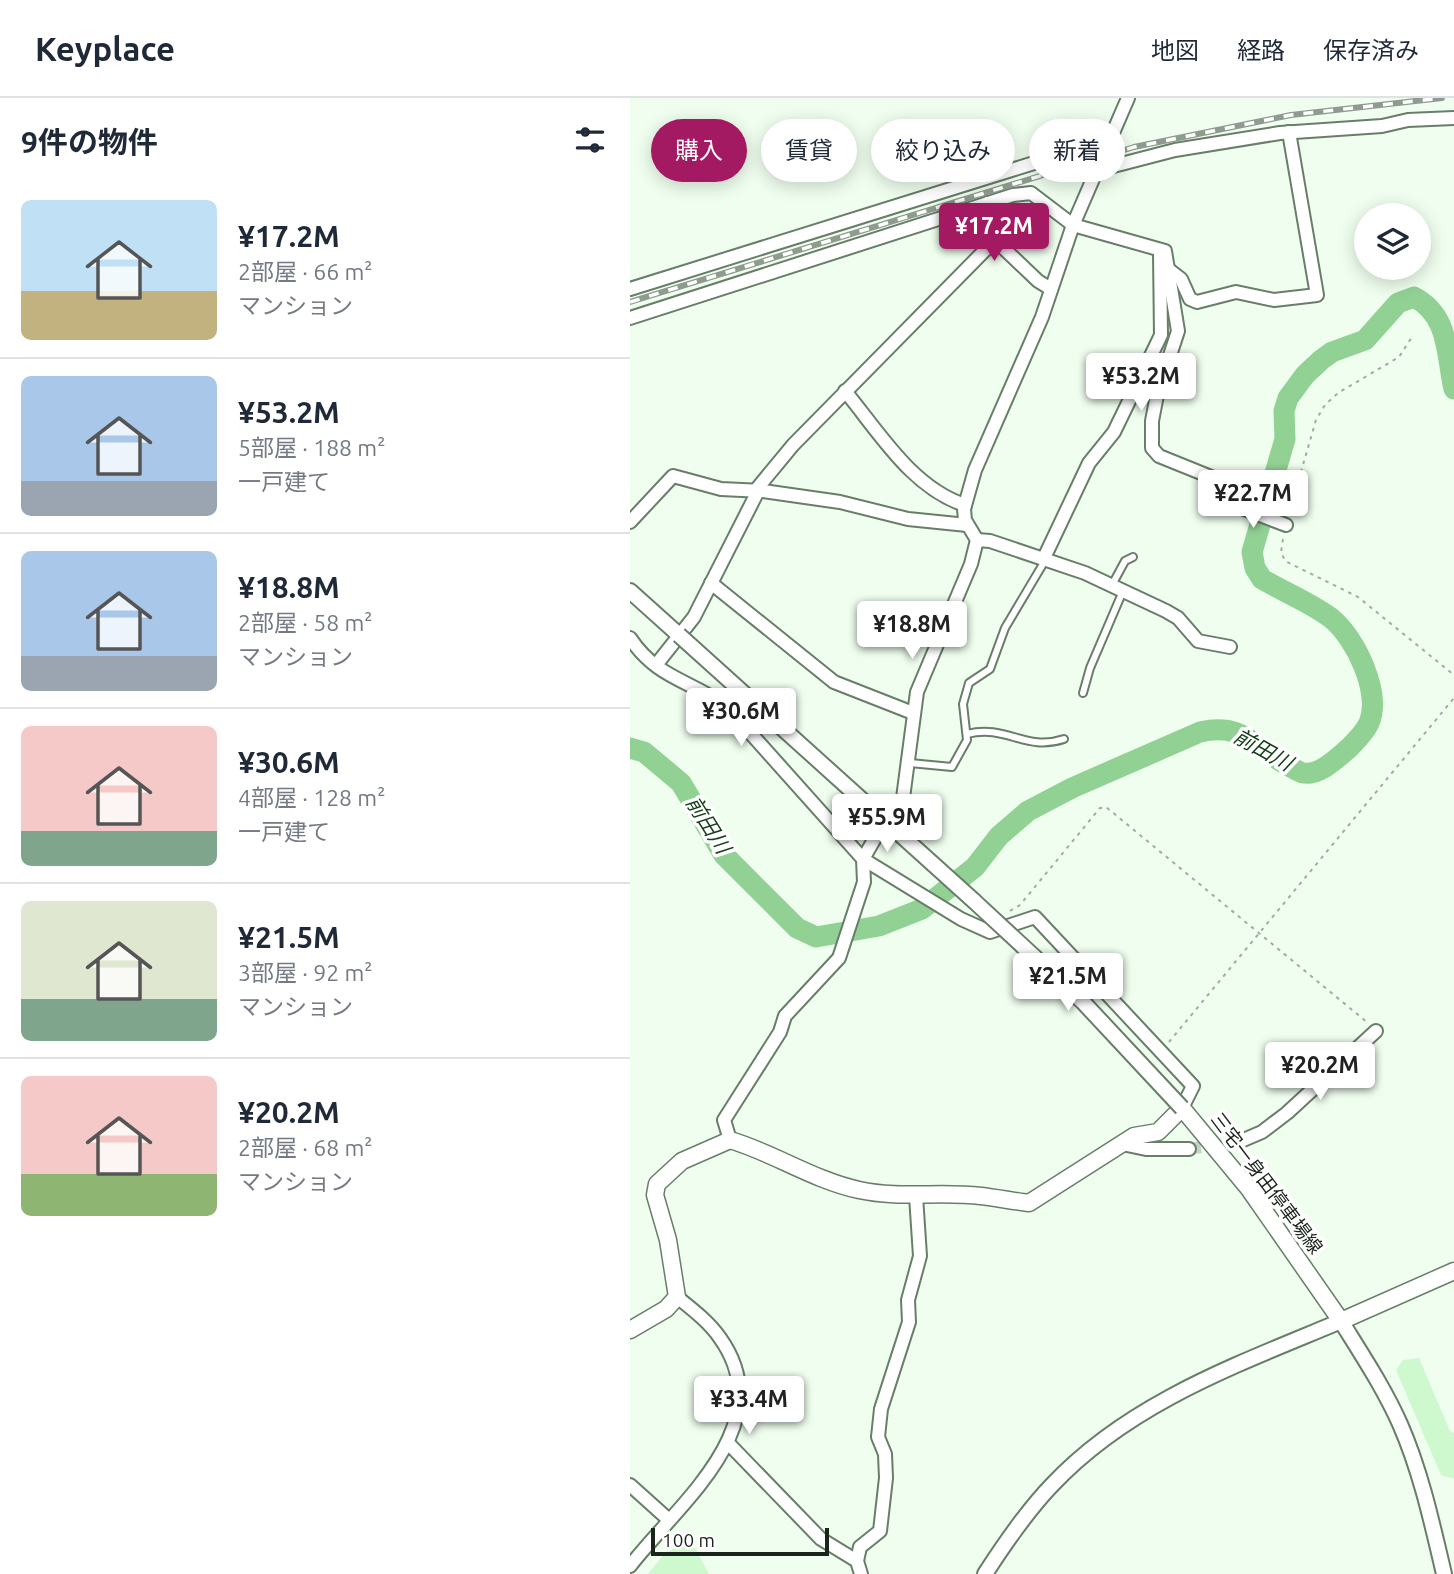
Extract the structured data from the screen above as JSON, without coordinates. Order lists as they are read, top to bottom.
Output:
{
  "streets": {
    "main road": ["三宅一身田停車場線"]
  },
  "water": ["前田川"],
  "scale_bar": "100 m",
  "page": {
    "header": "Keyplace",
    "nav": ["地図", "経路", "保存済み"],
    "heading": "9件の物件",
    "chip": [
      "購入",
      "賃貸",
      "絞り込み",
      "新着"
    ],
    "list": [
      {
        "name": "¥17.2M",
        "note": "2部屋 · 66 m² · マンション"
      },
      {
        "name": "¥53.2M",
        "note": "5部屋 · 188 m² · 一戸建て"
      },
      {
        "name": "¥18.8M",
        "note": "2部屋 · 58 m² · マンション"
      },
      {
        "name": "¥30.6M",
        "note": "4部屋 · 128 m² · 一戸建て"
      },
      {
        "name": "¥21.5M",
        "note": "3部屋 · 92 m² · マンション"
      },
      {
        "name": "¥20.2M",
        "note": "2部屋 · 68 m² · マンション"
      }
    ],
    "price": [
      "¥17.2M",
      "¥53.2M",
      "¥22.7M",
      "¥18.8M",
      "¥30.6M",
      "¥55.9M",
      "¥21.5M",
      "¥20.2M",
      "¥33.4M"
    ],
    "scale": "100 m"
  }
}
